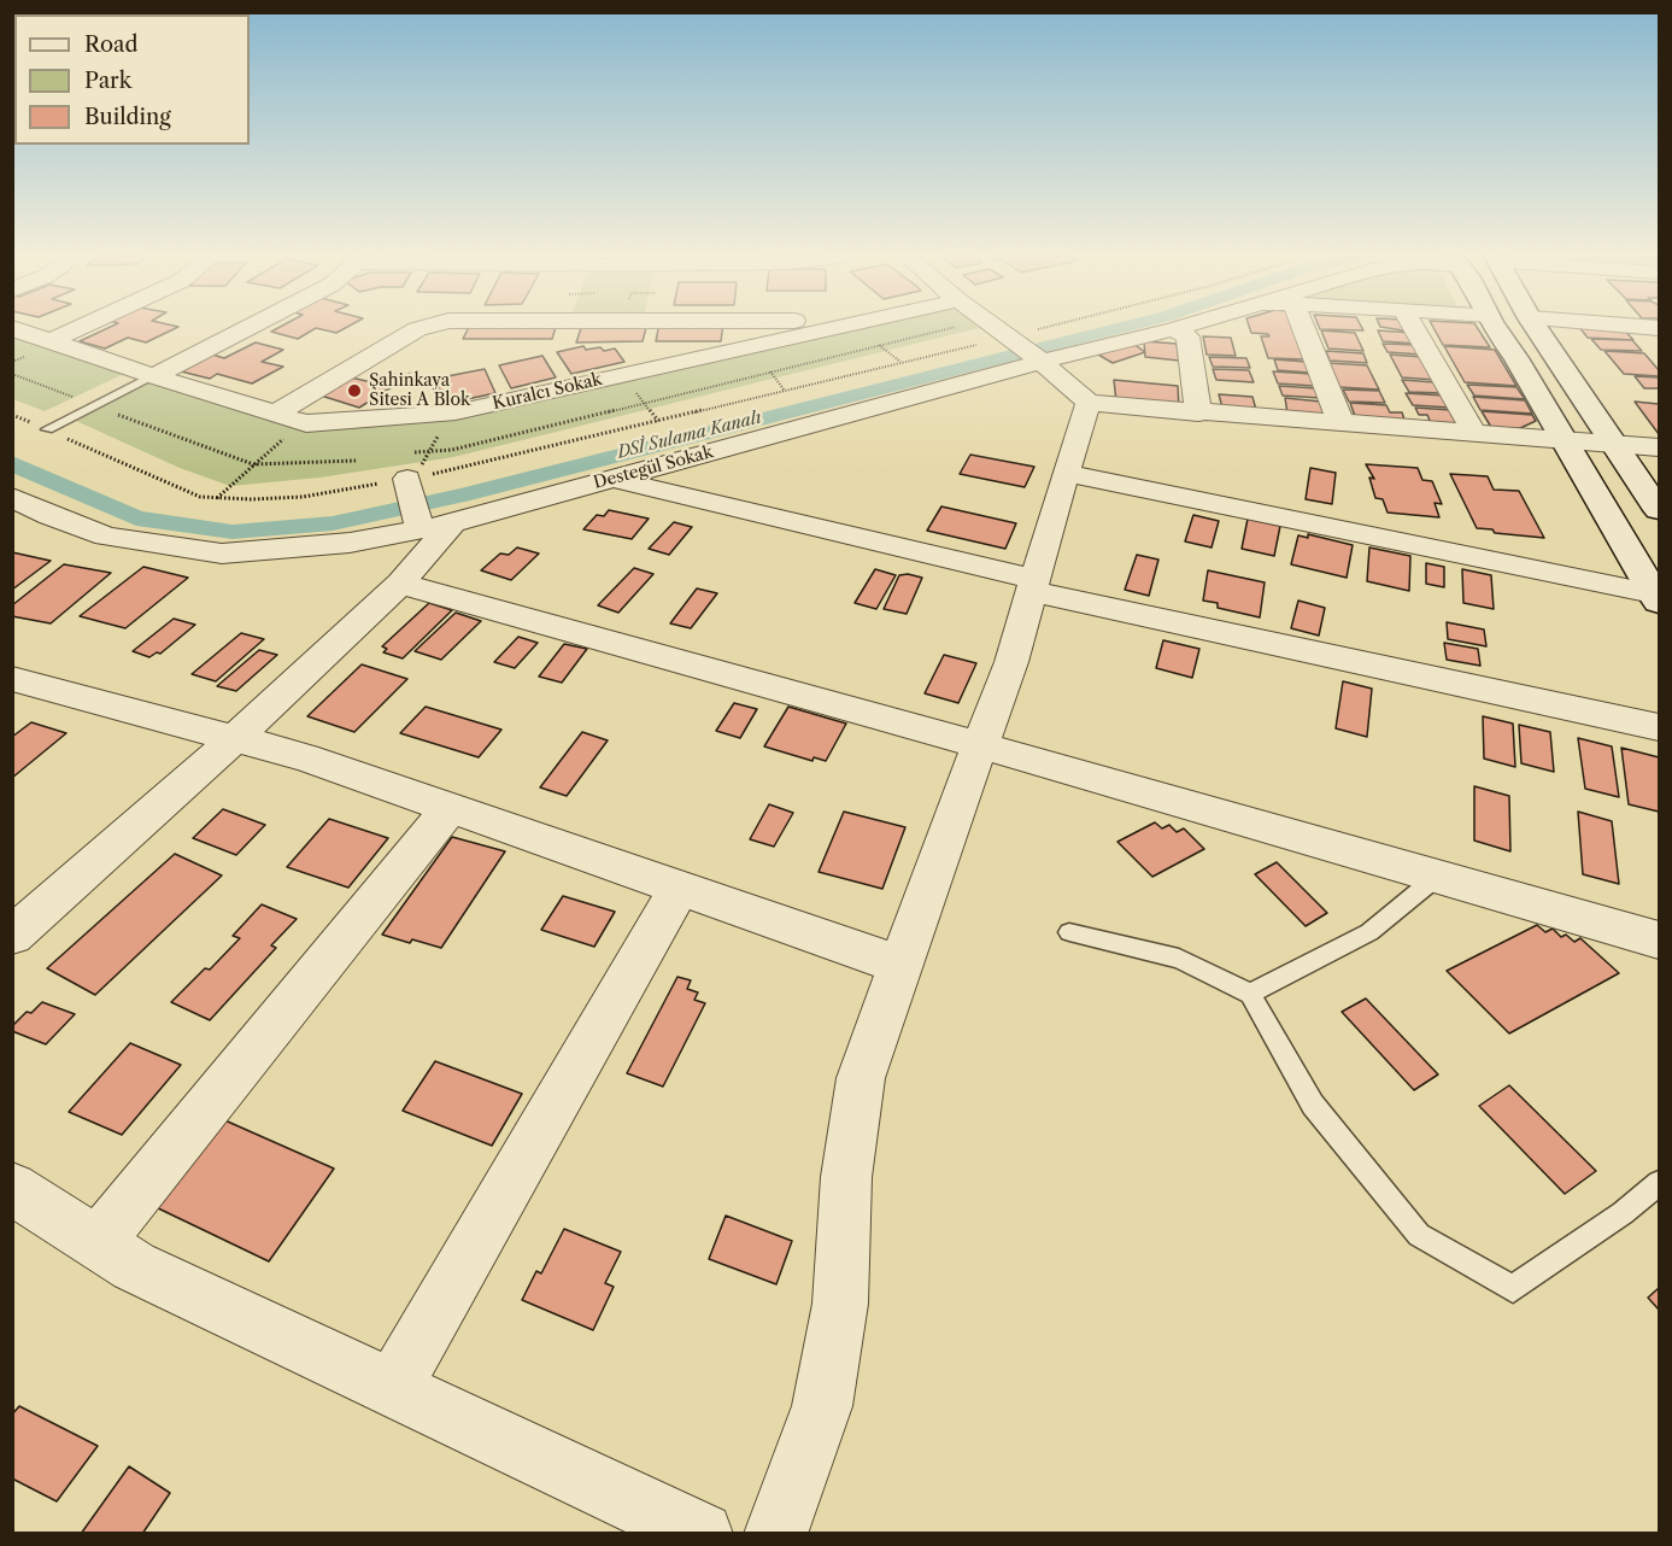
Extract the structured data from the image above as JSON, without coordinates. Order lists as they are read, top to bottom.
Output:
{
  "streets": {
    "street": ["Kuralcı Sokak", "Destegül Sokak"]
  },
  "water": ["DSİ Sulama Kanalı"],
  "places": ["Şahinkaya Sitesi A Blok"],
  "legend": ["Road", "Park", "Building"]
}
